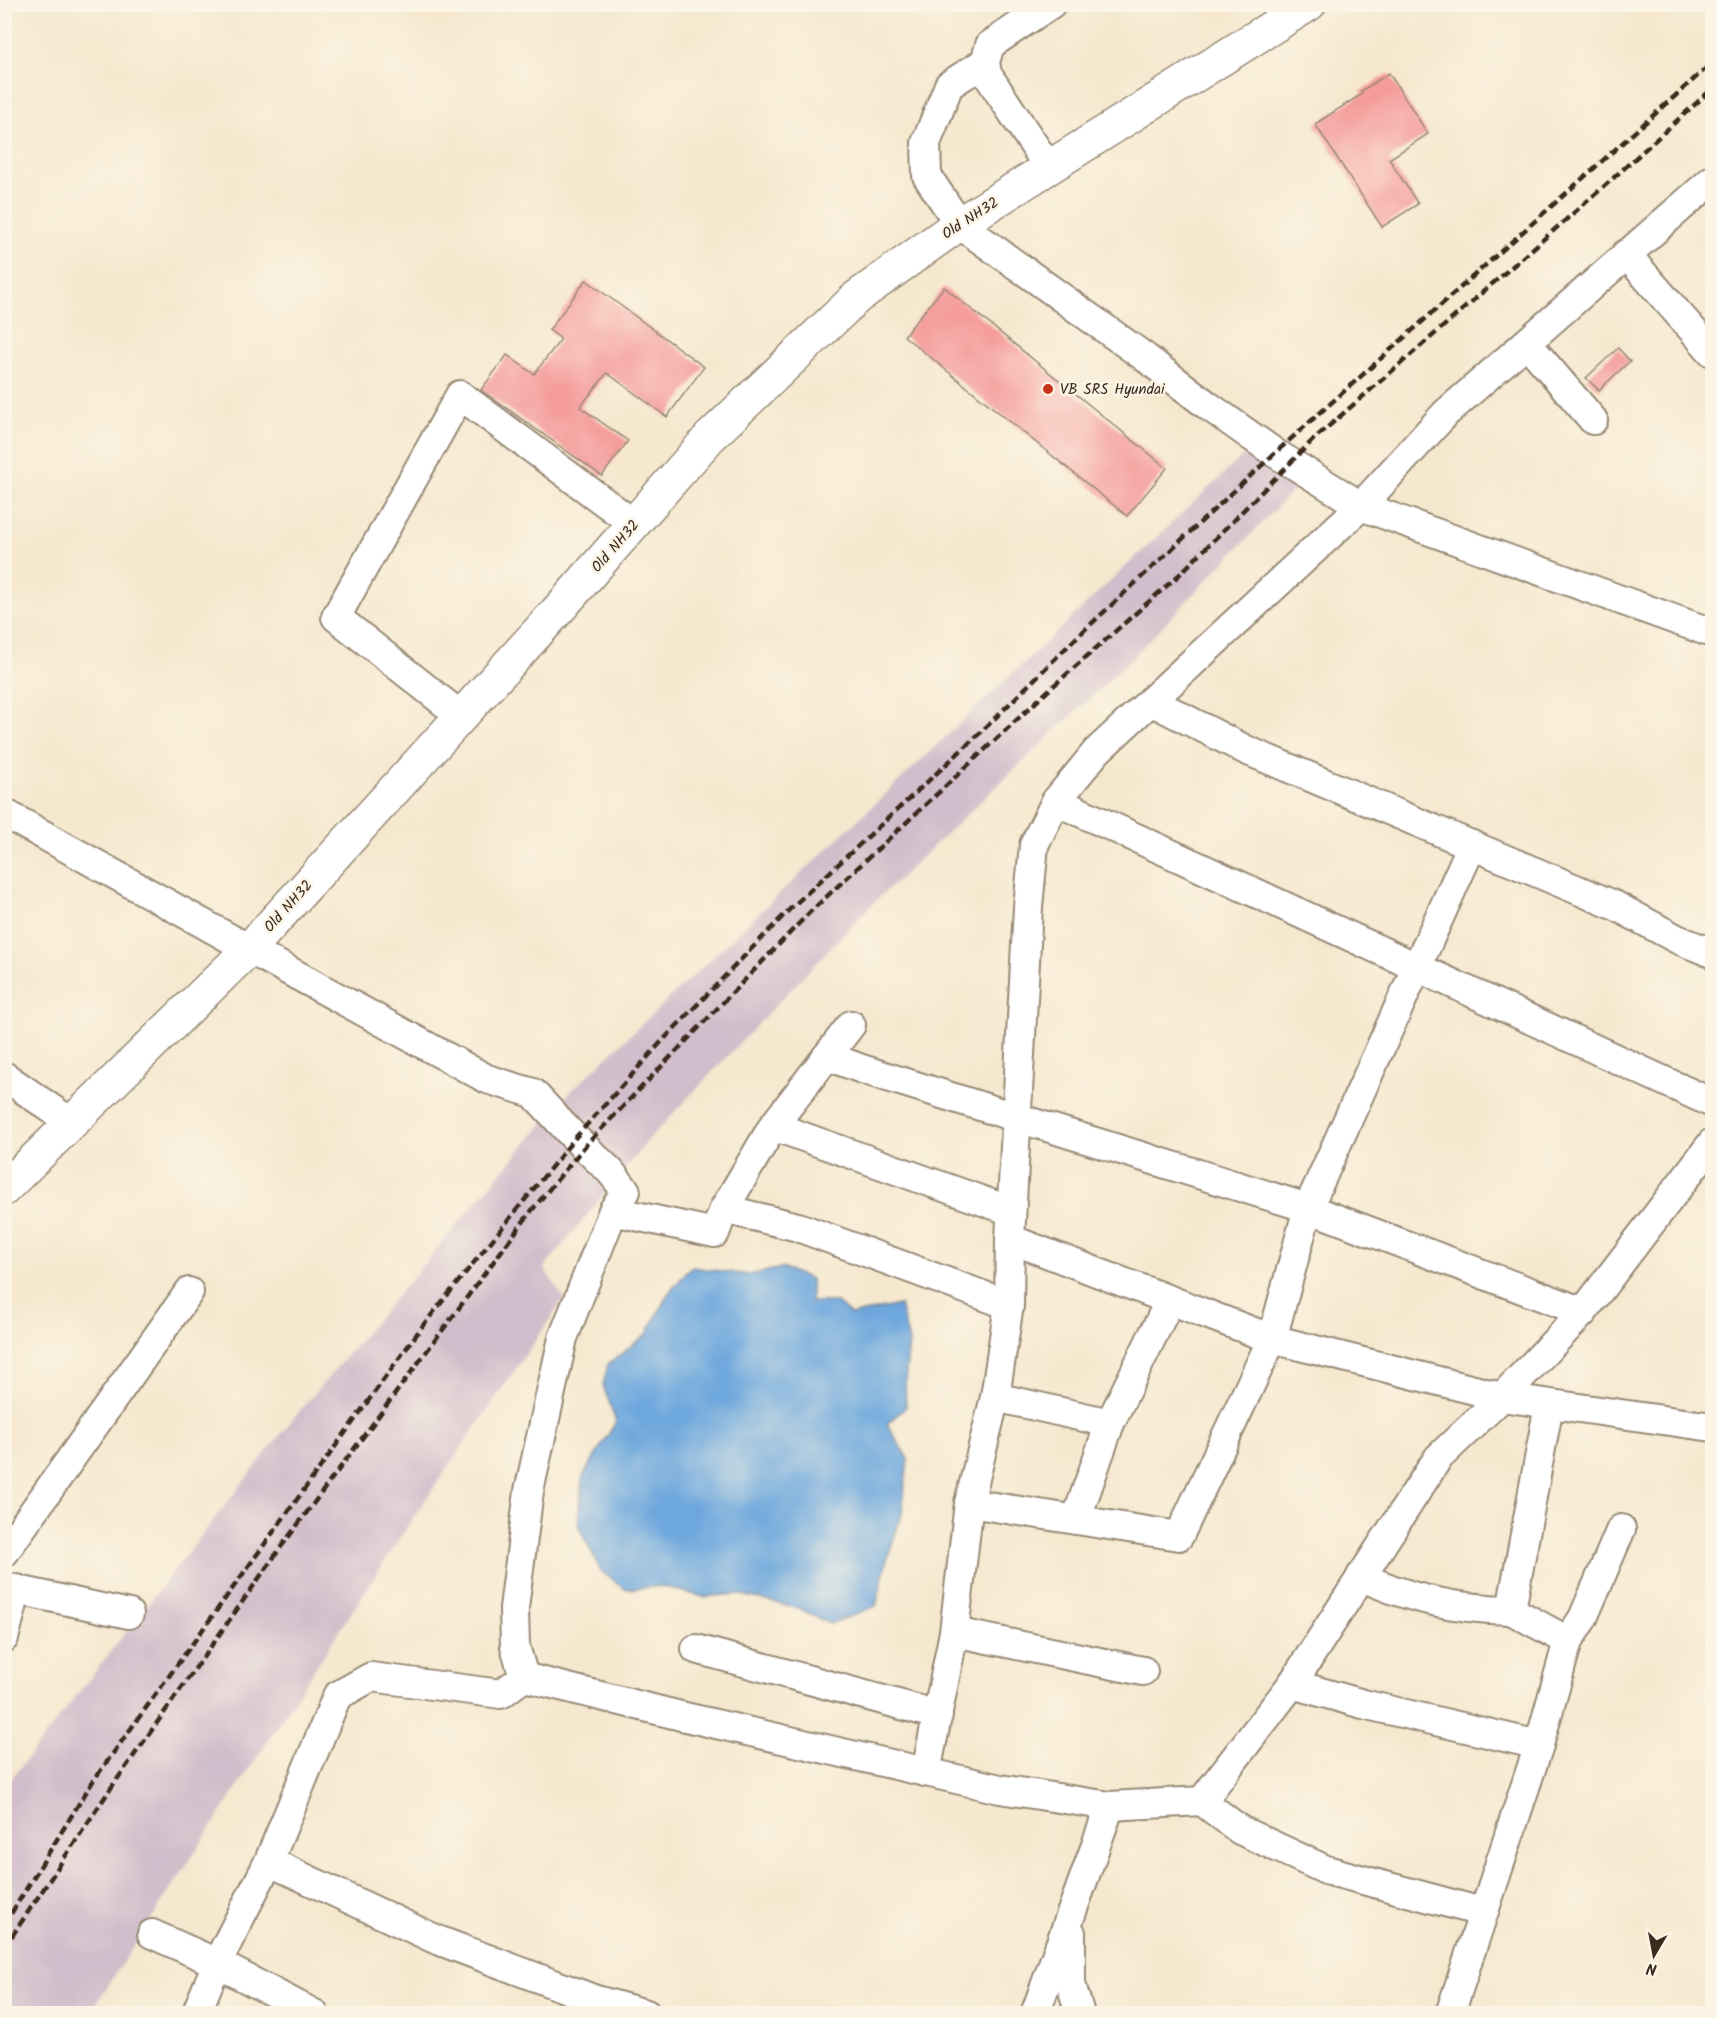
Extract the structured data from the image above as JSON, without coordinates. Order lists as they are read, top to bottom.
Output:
{
  "streets": {
    "main road": ["Old NH32"]
  },
  "places": ["VB SRS Hyundai"],
  "north": "bottom"
}
